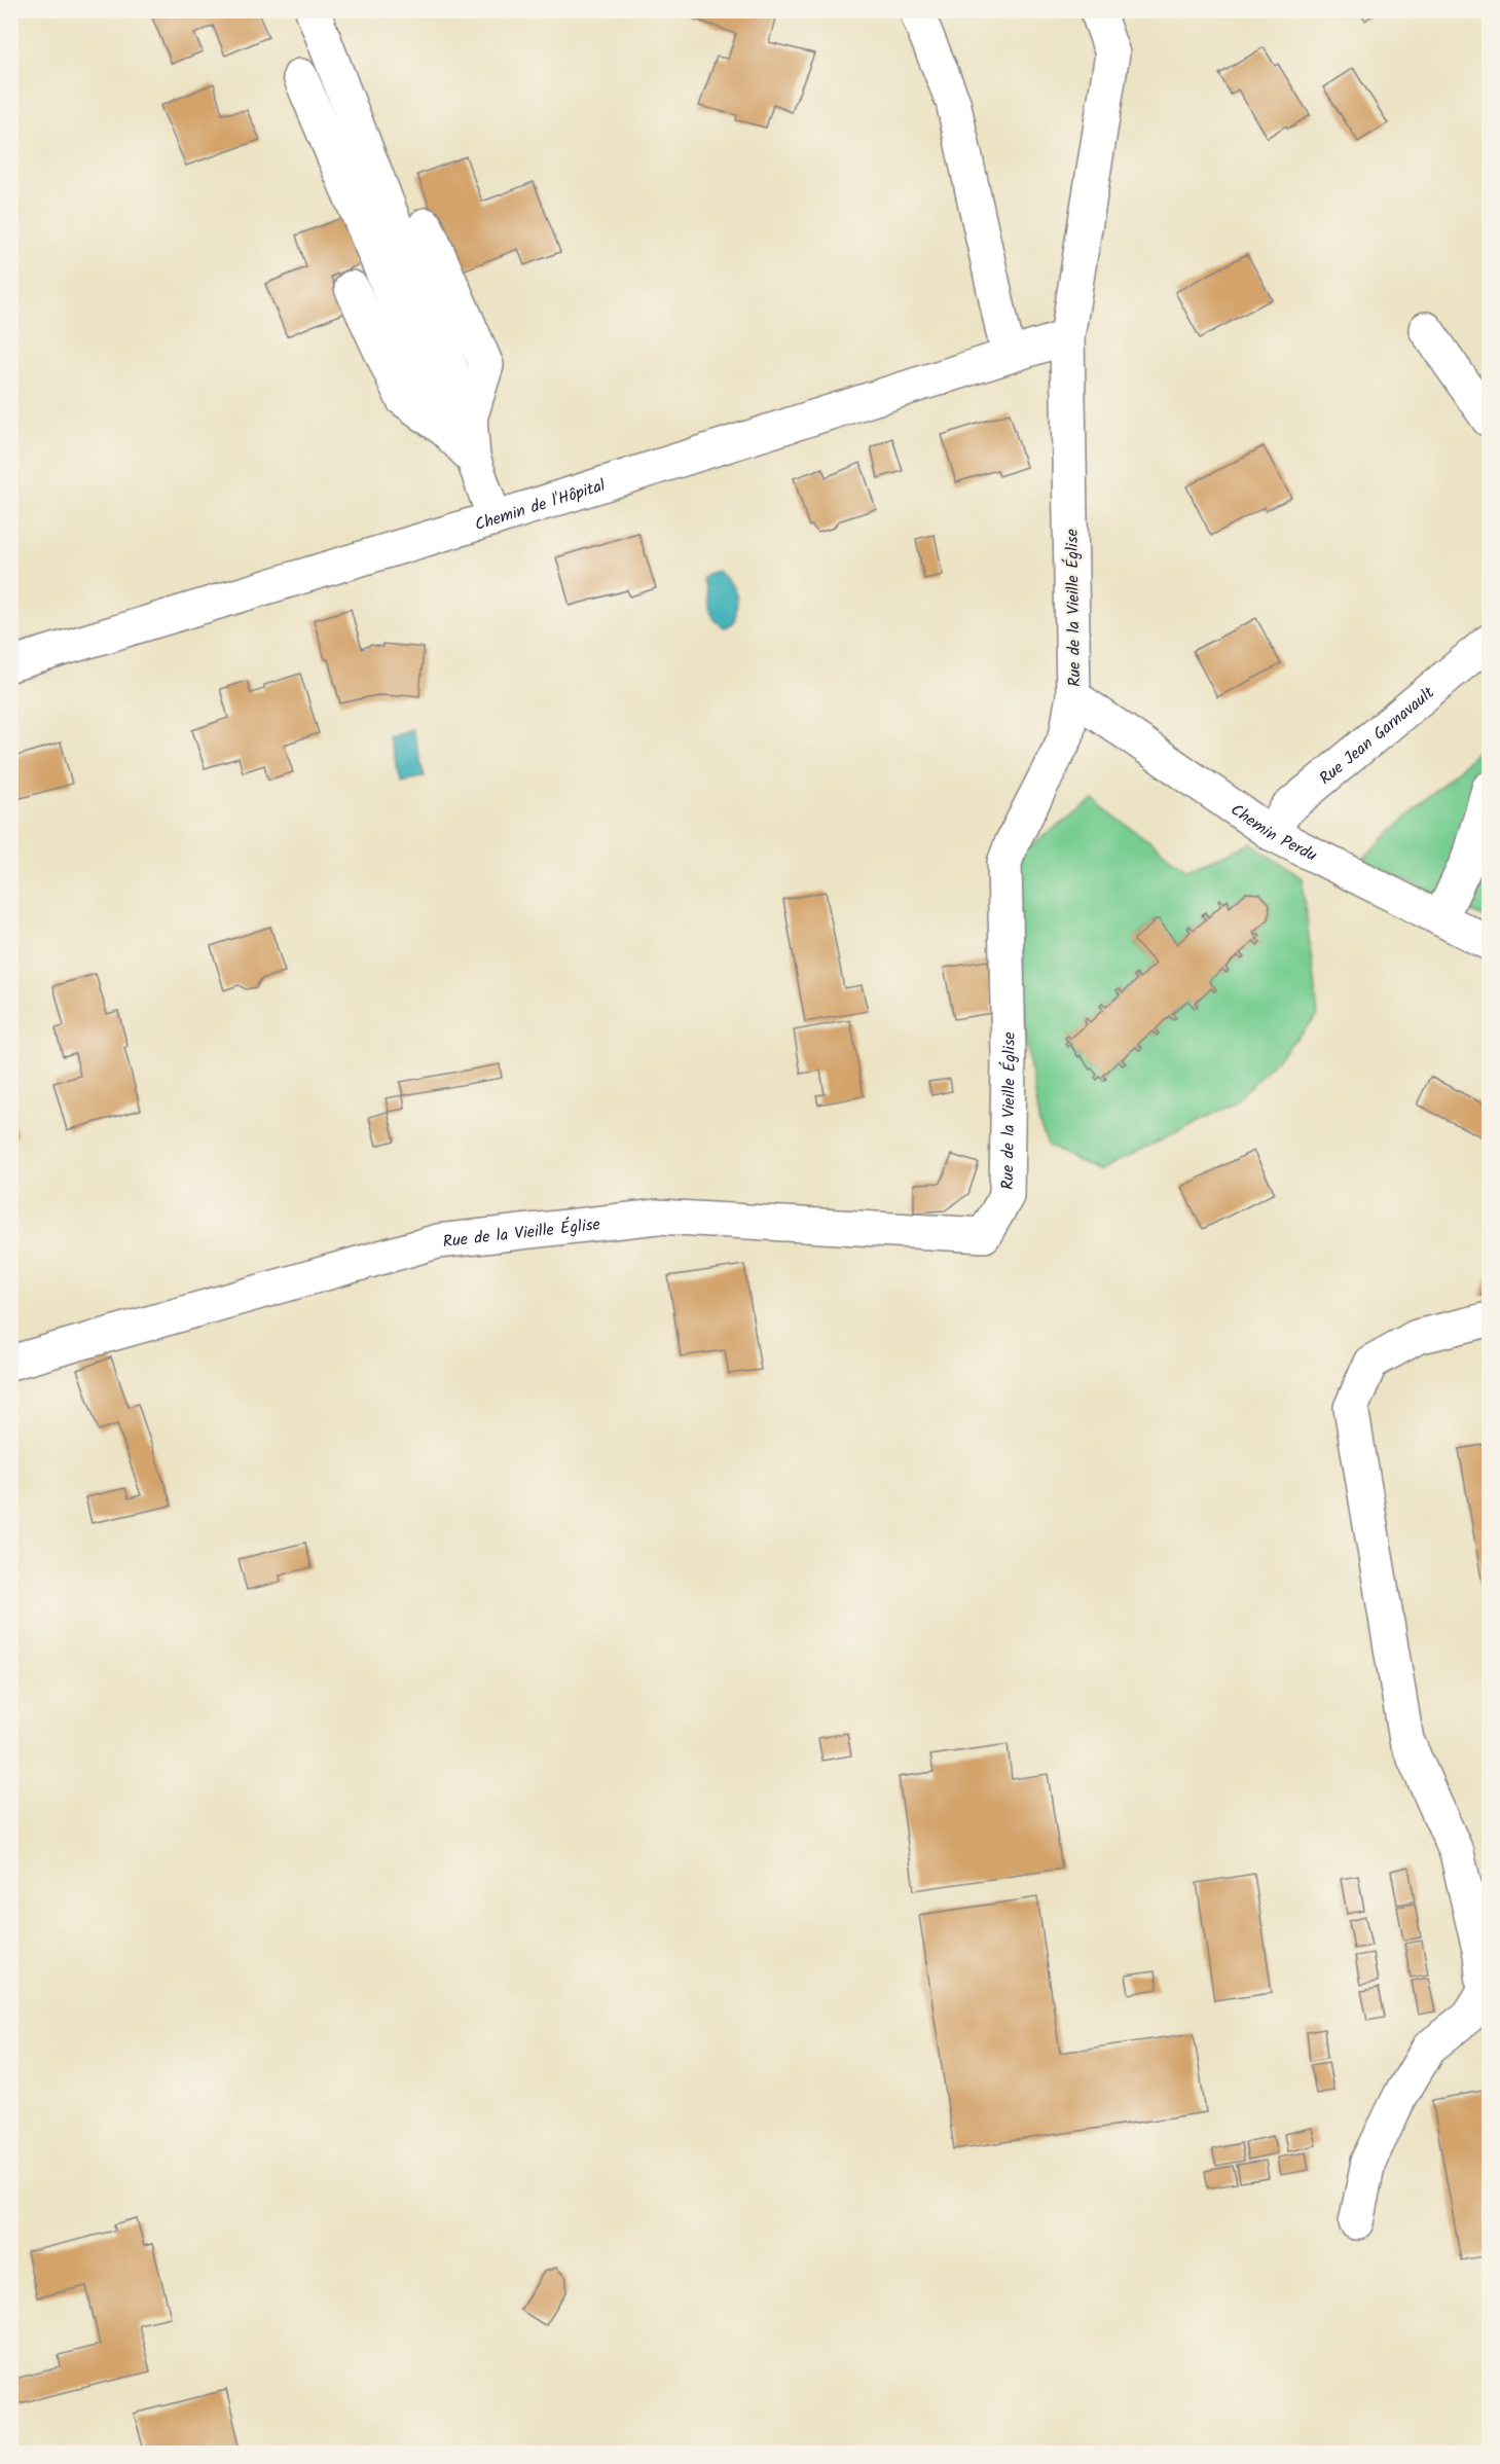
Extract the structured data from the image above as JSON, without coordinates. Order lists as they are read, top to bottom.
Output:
{
  "streets": {
    "street": [
      "Chemin de l'Hôpital",
      "Rue de la Vieille Église",
      "Rue Jean Garnavault",
      "Chemin Perdu"
    ]
  },
  "crossings": [
    ["Chemin de l'Hôpital", "Rue de la Vieille Église"],
    ["Rue de la Vieille Église", "Chemin Perdu"],
    ["Rue Jean Garnavault", "Chemin Perdu"]
  ]
}
